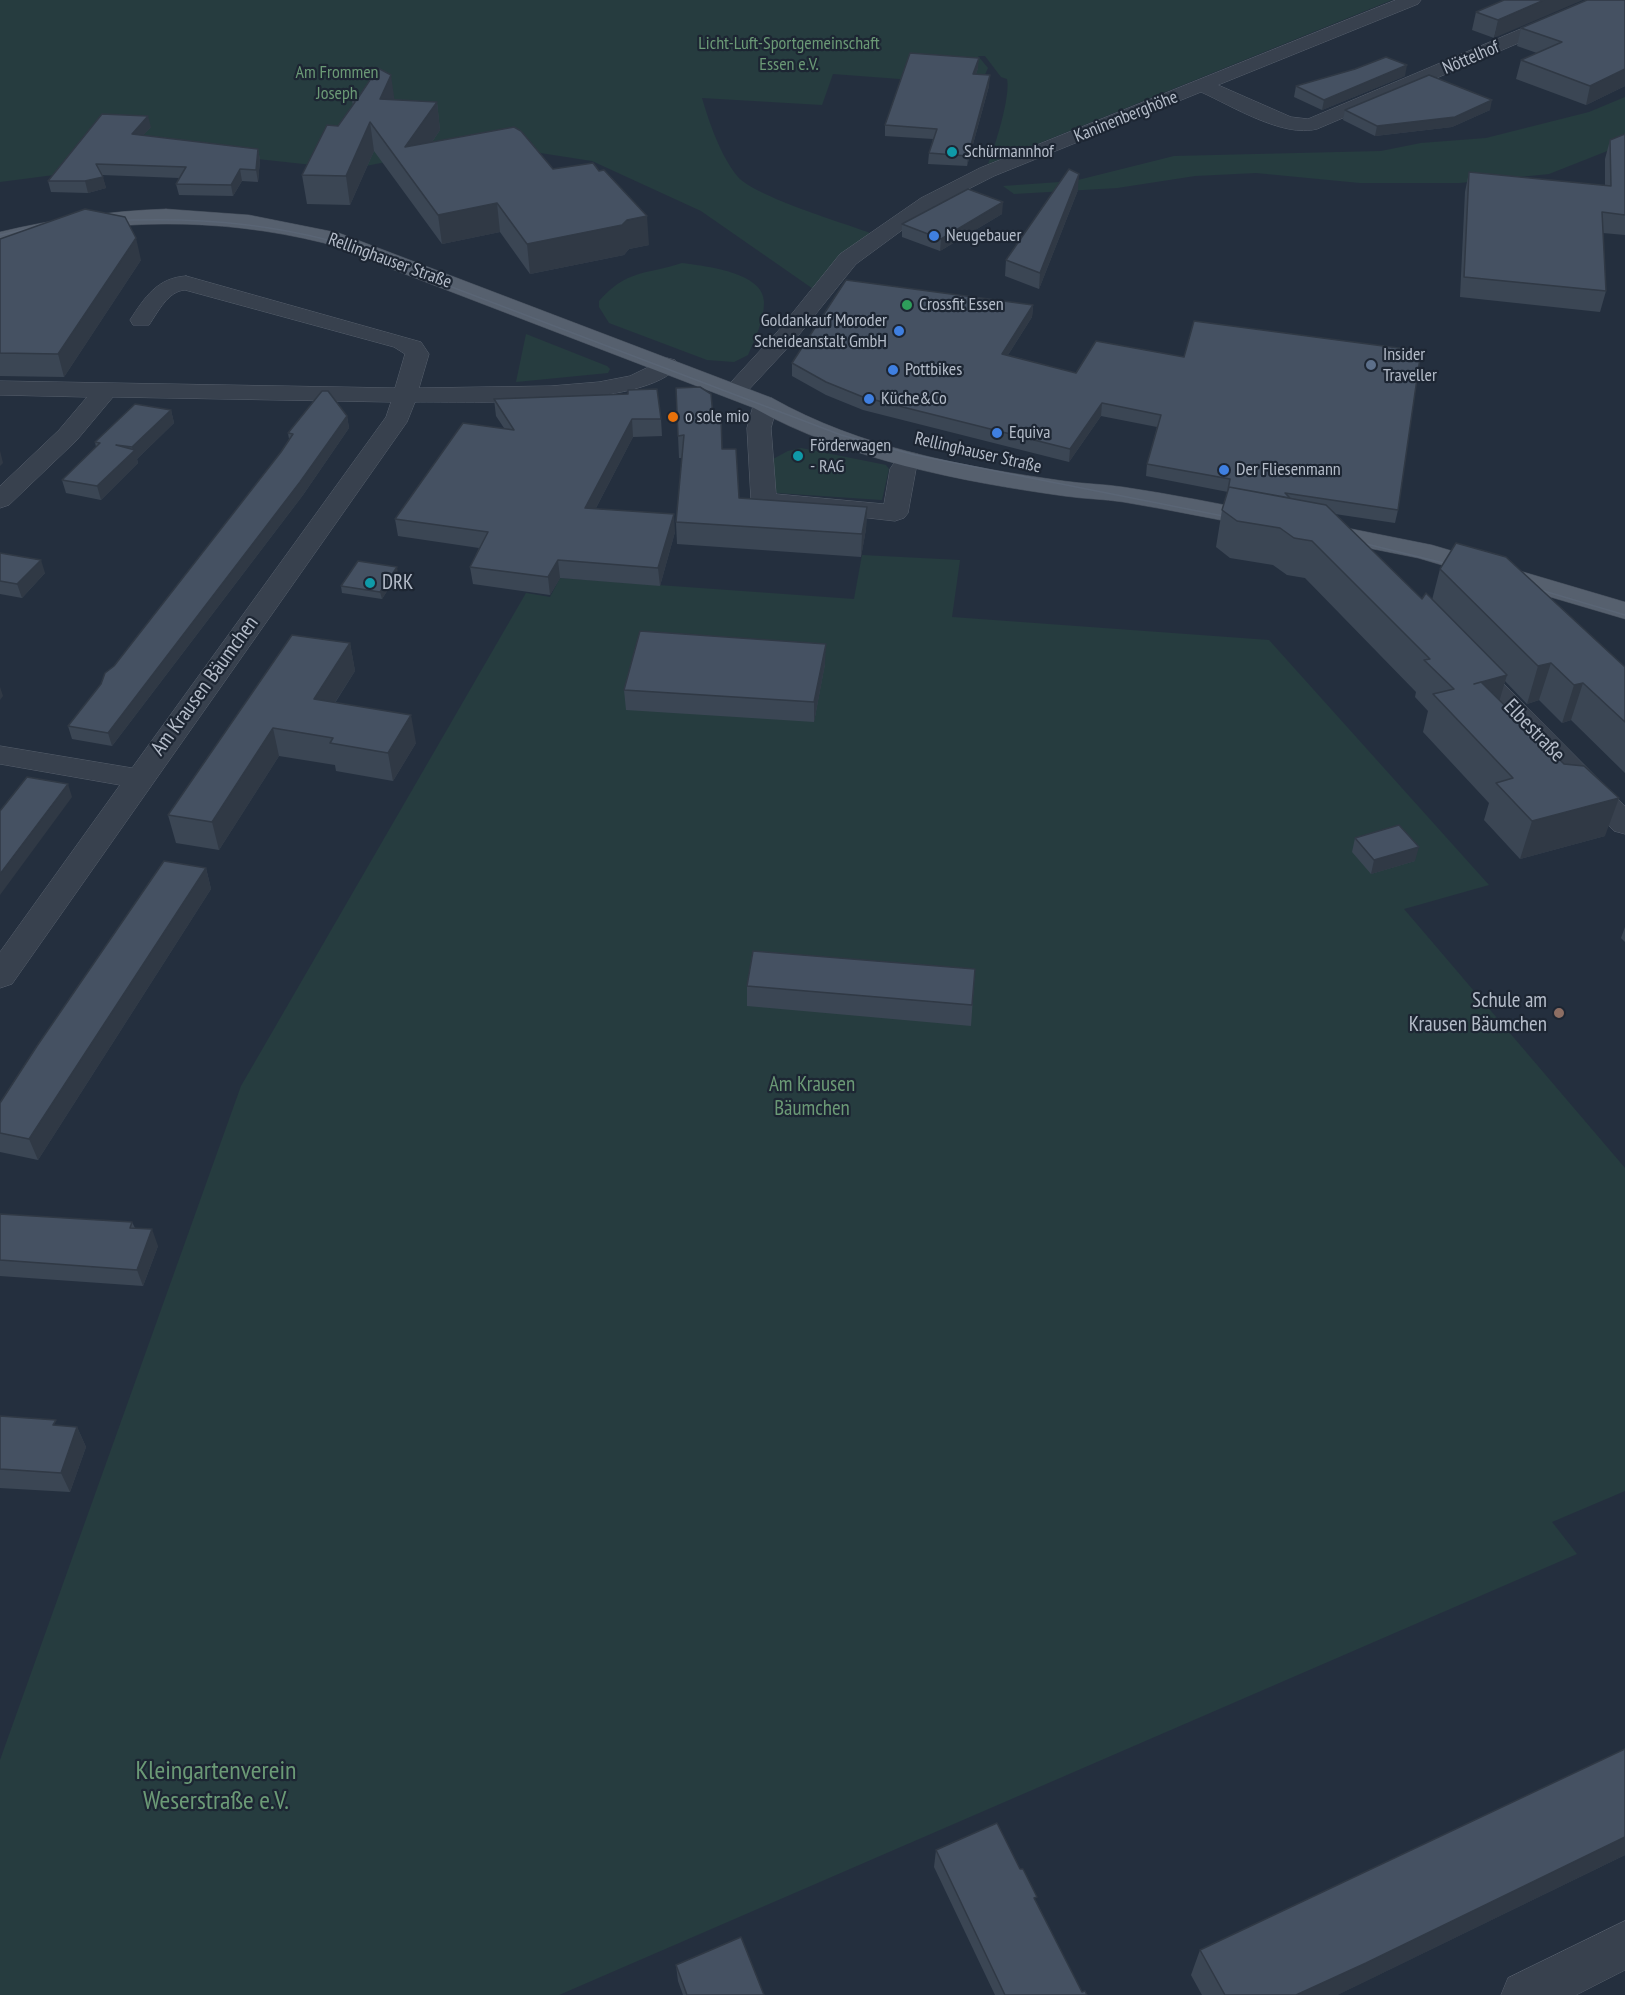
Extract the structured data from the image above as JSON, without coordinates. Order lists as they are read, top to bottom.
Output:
{
  "streets": {
    "main road": ["Rellinghauser Straße"],
    "street": [
      "Nöttelhof",
      "Kaninenberghöhe",
      "Am Krausen Bäumchen",
      "Elbestraße"
    ]
  },
  "crossings": [
    ["Nöttelhof", "Kaninenberghöhe"],
    ["Kaninenberghöhe", "Rellinghauser Straße"]
  ],
  "parks": [
    "Licht-Luft-Sportgemeinschaft Essen e.V.",
    "Am Frommen Joseph",
    "Am Krausen Bäumchen",
    "Kleingartenverein Weserstraße e.V."
  ],
  "places": [
    "Schürmannhof",
    "Neugebauer",
    "Crossfit Essen",
    "Goldankauf Moroder Scheideanstalt GmbH",
    "Insider Traveller",
    "Pottbikes",
    "Küche&Co",
    "o sole mio",
    "Equiva",
    "Förderwagen - RAG",
    "Der Fliesenmann",
    "DRK",
    "Schule am Krausen Bäumchen"
  ]
}
